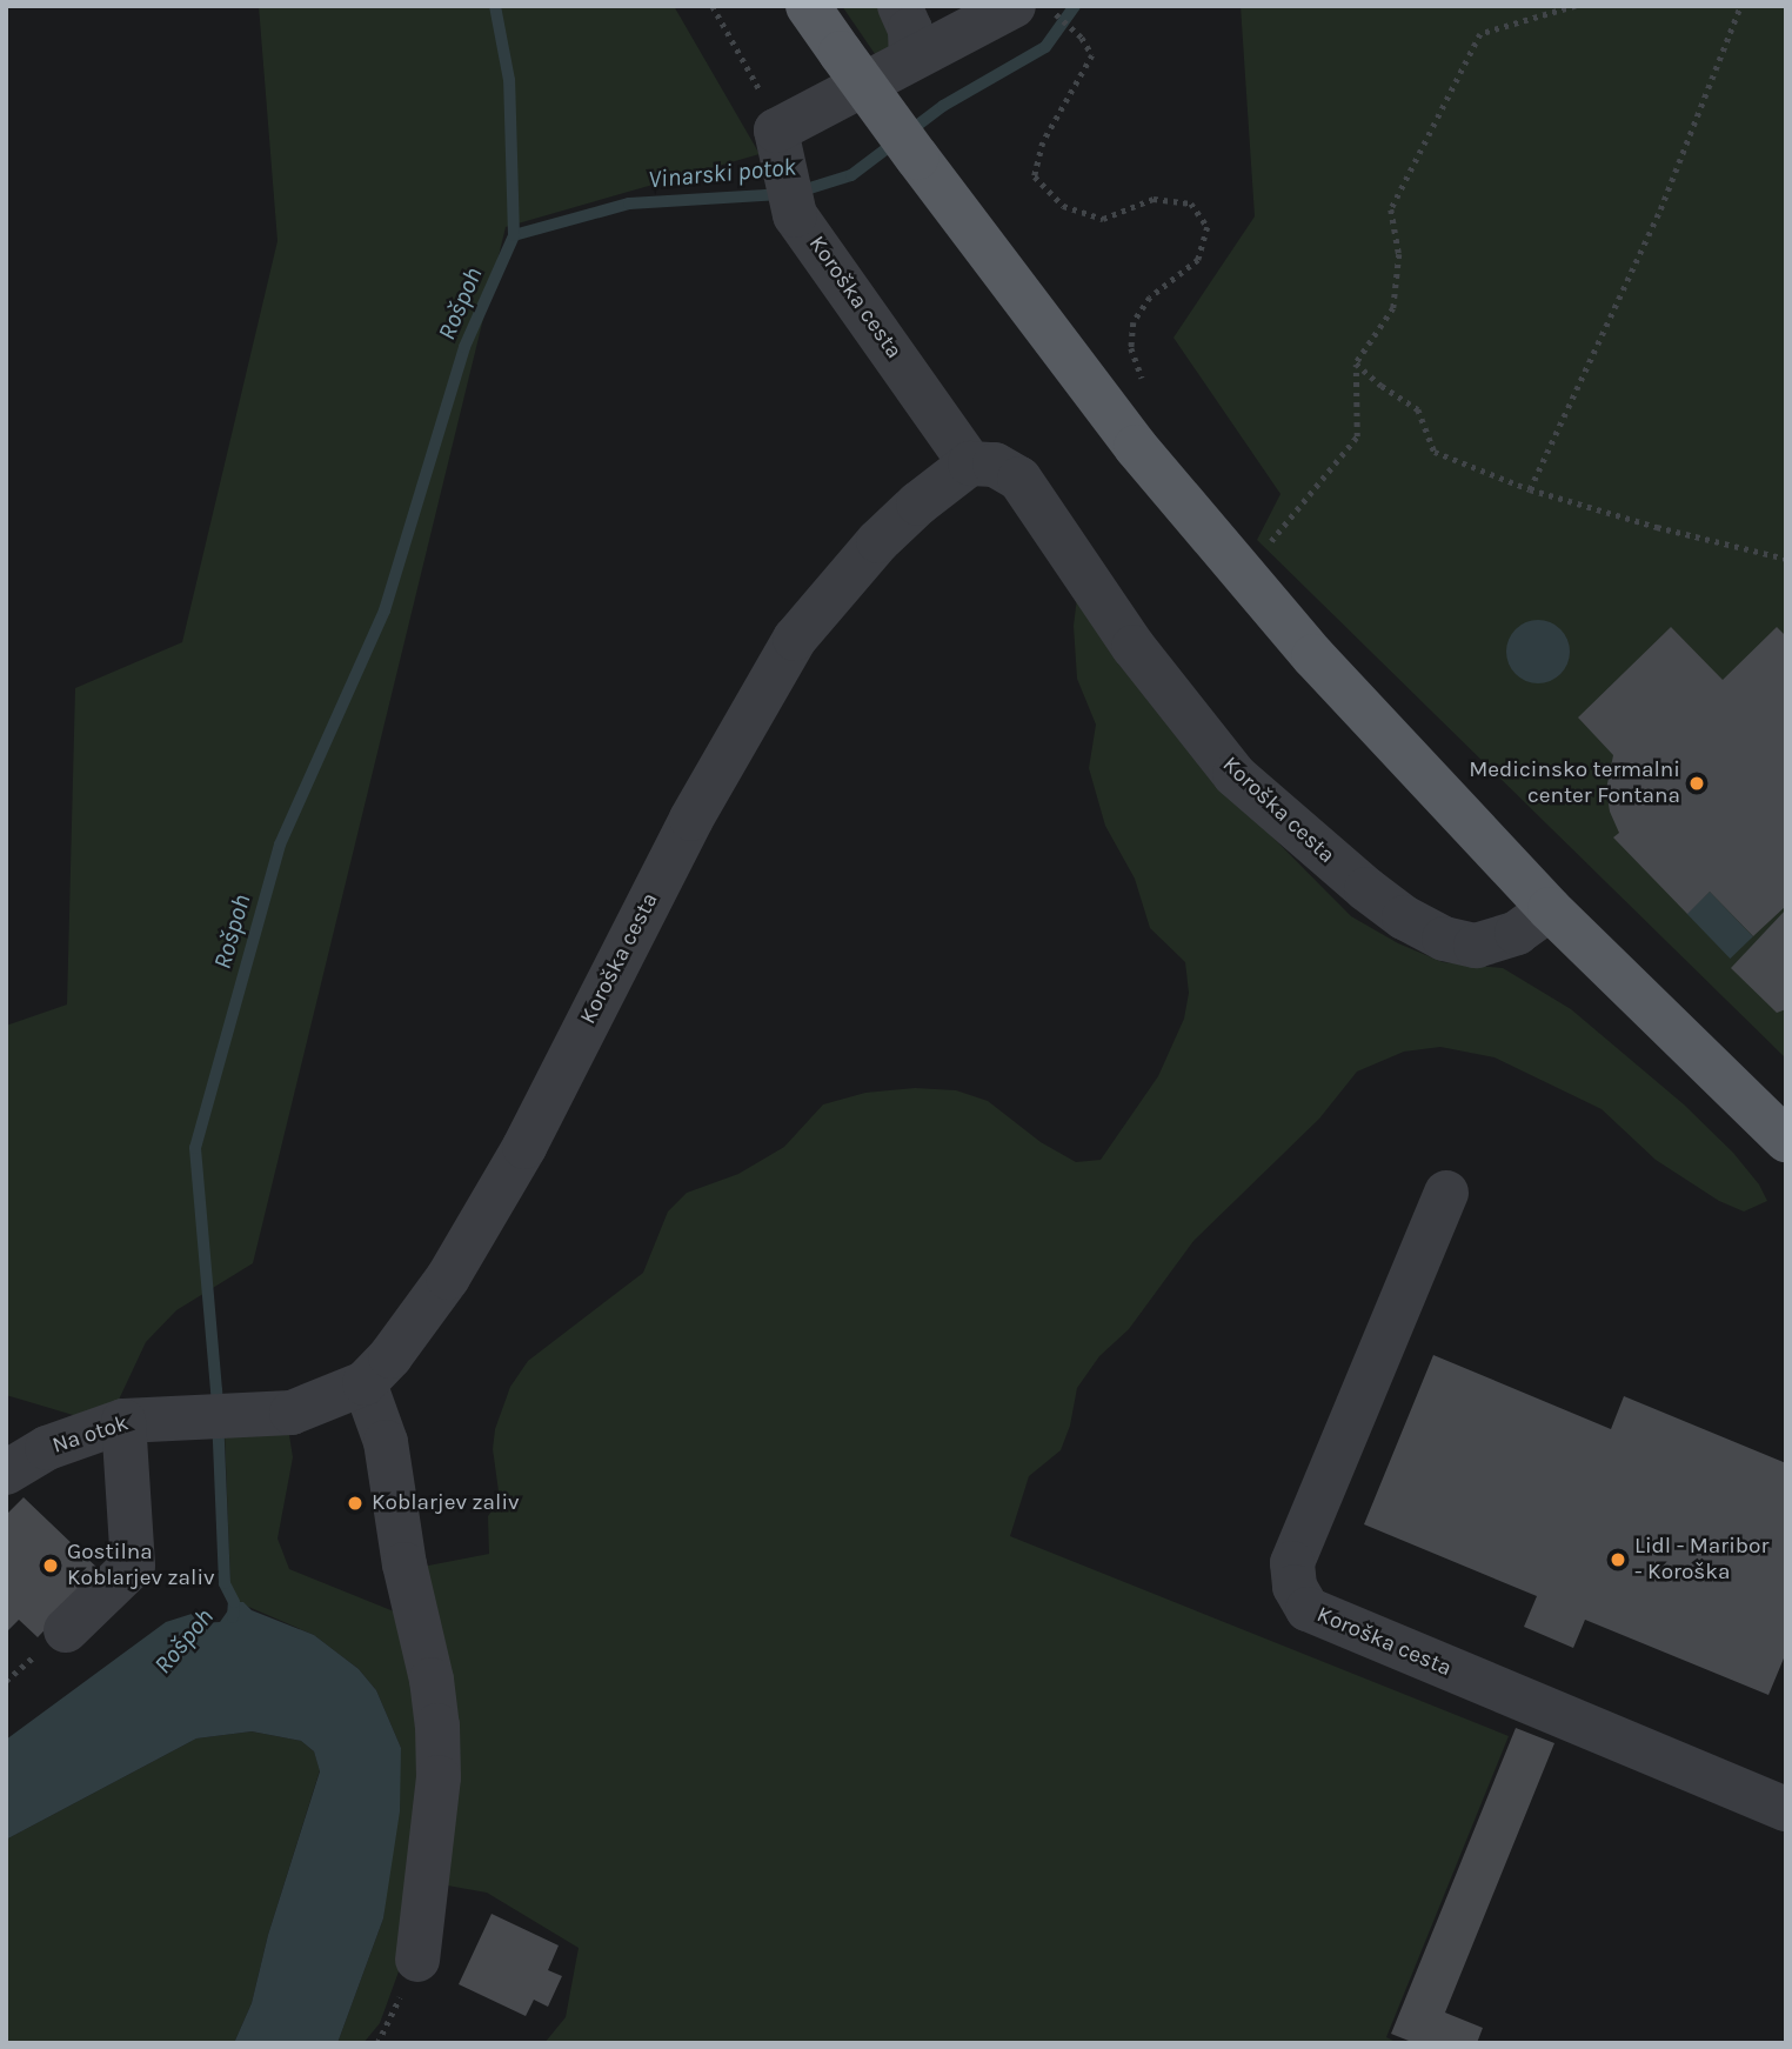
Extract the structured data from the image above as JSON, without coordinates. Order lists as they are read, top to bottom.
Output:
{
  "streets": {
    "street": ["Koroška cesta", "Na otok"]
  },
  "crossings": [
    ["Koroška cesta", "Na otok"]
  ],
  "water": ["Vinarski potok", "Rošpoh"],
  "places": [
    "Medicinsko termalni center Fontana",
    "Koblarjev zaliv",
    "Lidl - Maribor - Koroška",
    "Gostilna Koblarjev zaliv"
  ]
}
